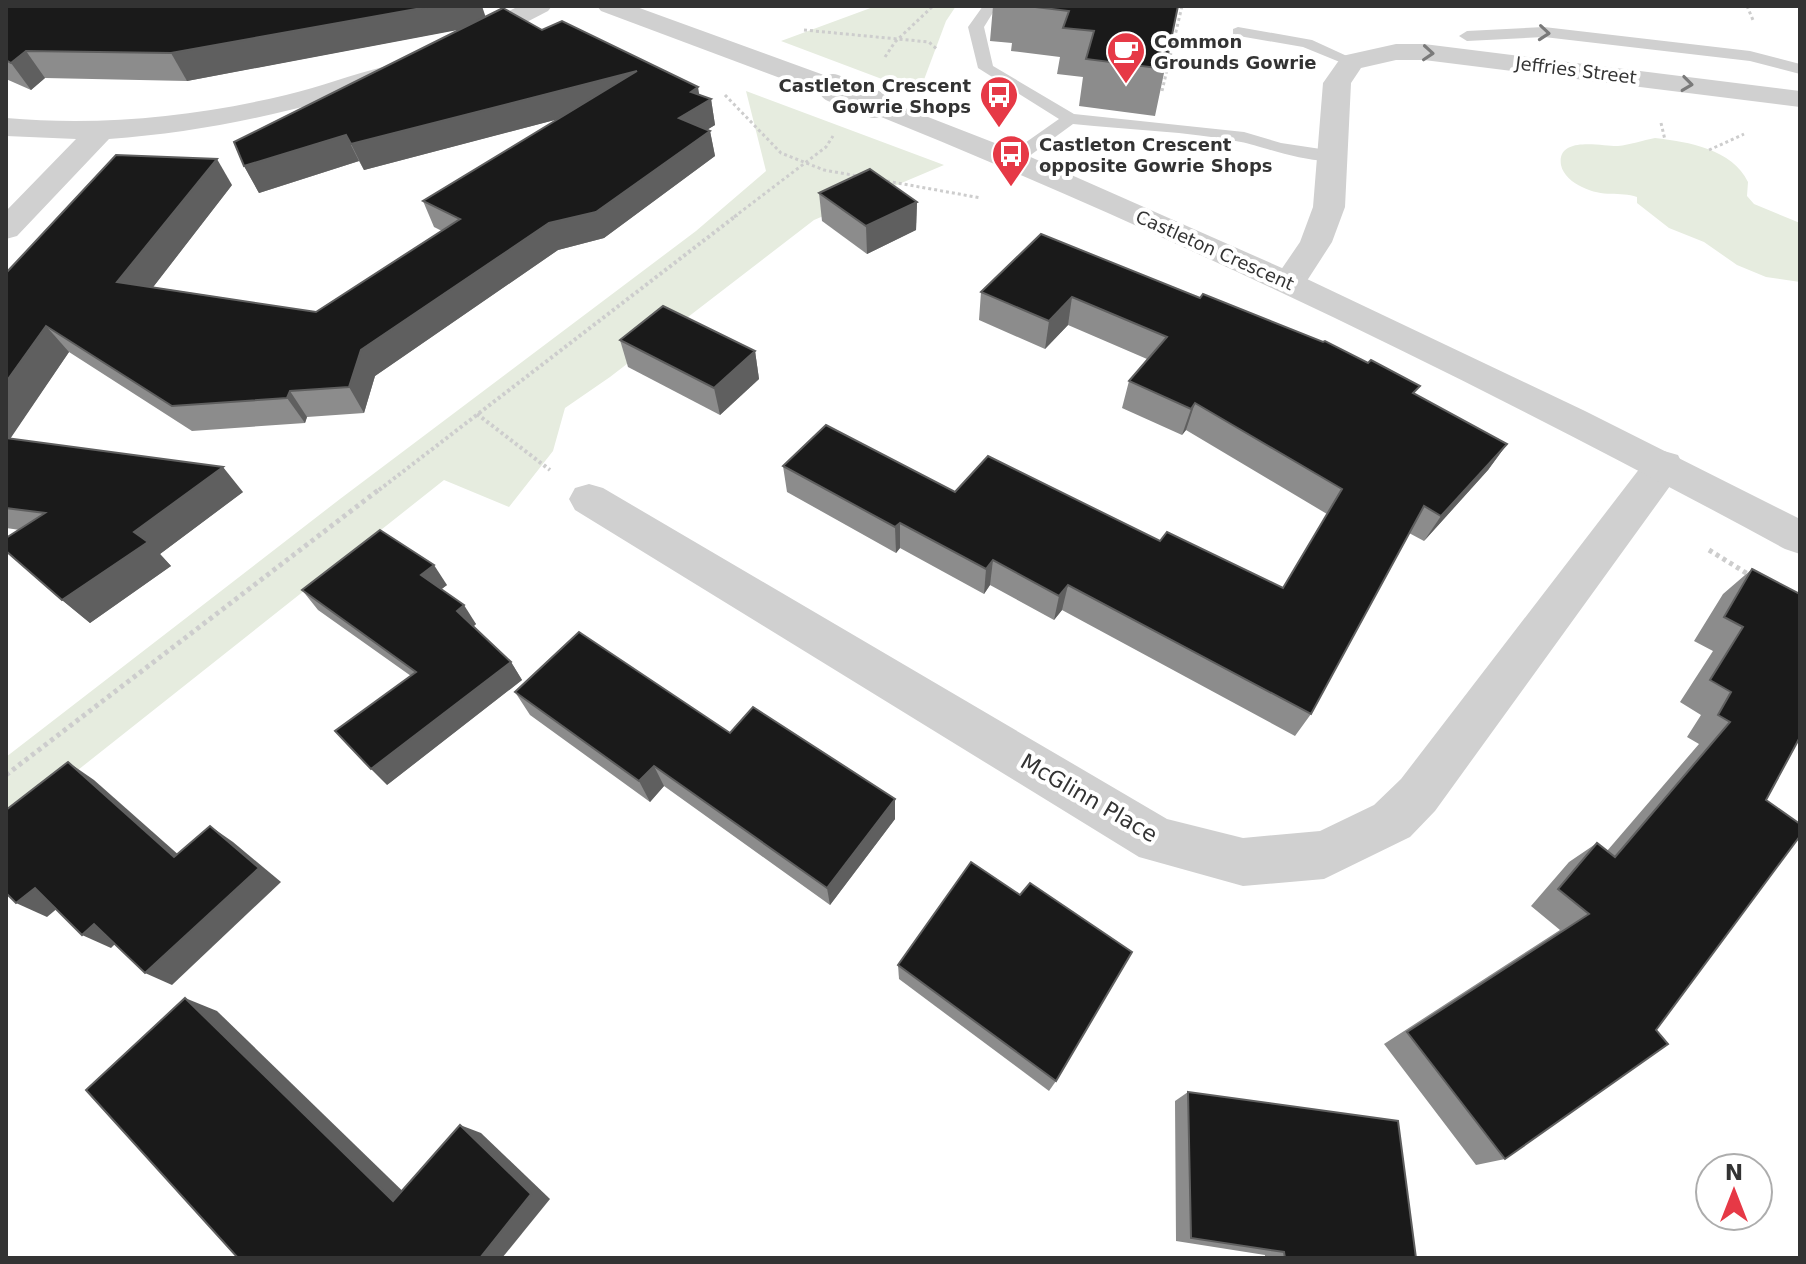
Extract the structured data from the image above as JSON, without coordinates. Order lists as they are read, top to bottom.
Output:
{
  "streets": {
    "street": ["Jeffries Street", "Castleton Crescent", "McGlinn Place"]
  },
  "crossings": [
    ["Castleton Crescent", "McGlinn Place"]
  ],
  "one_way": ["Jeffries Street"],
  "places": {
    "cafe": ["Common Grounds Gowrie"],
    "bus stop": ["Castleton Crescent Gowrie Shops", "Castleton Crescent opposite Gowrie Shops"]
  },
  "north": "top"
}
